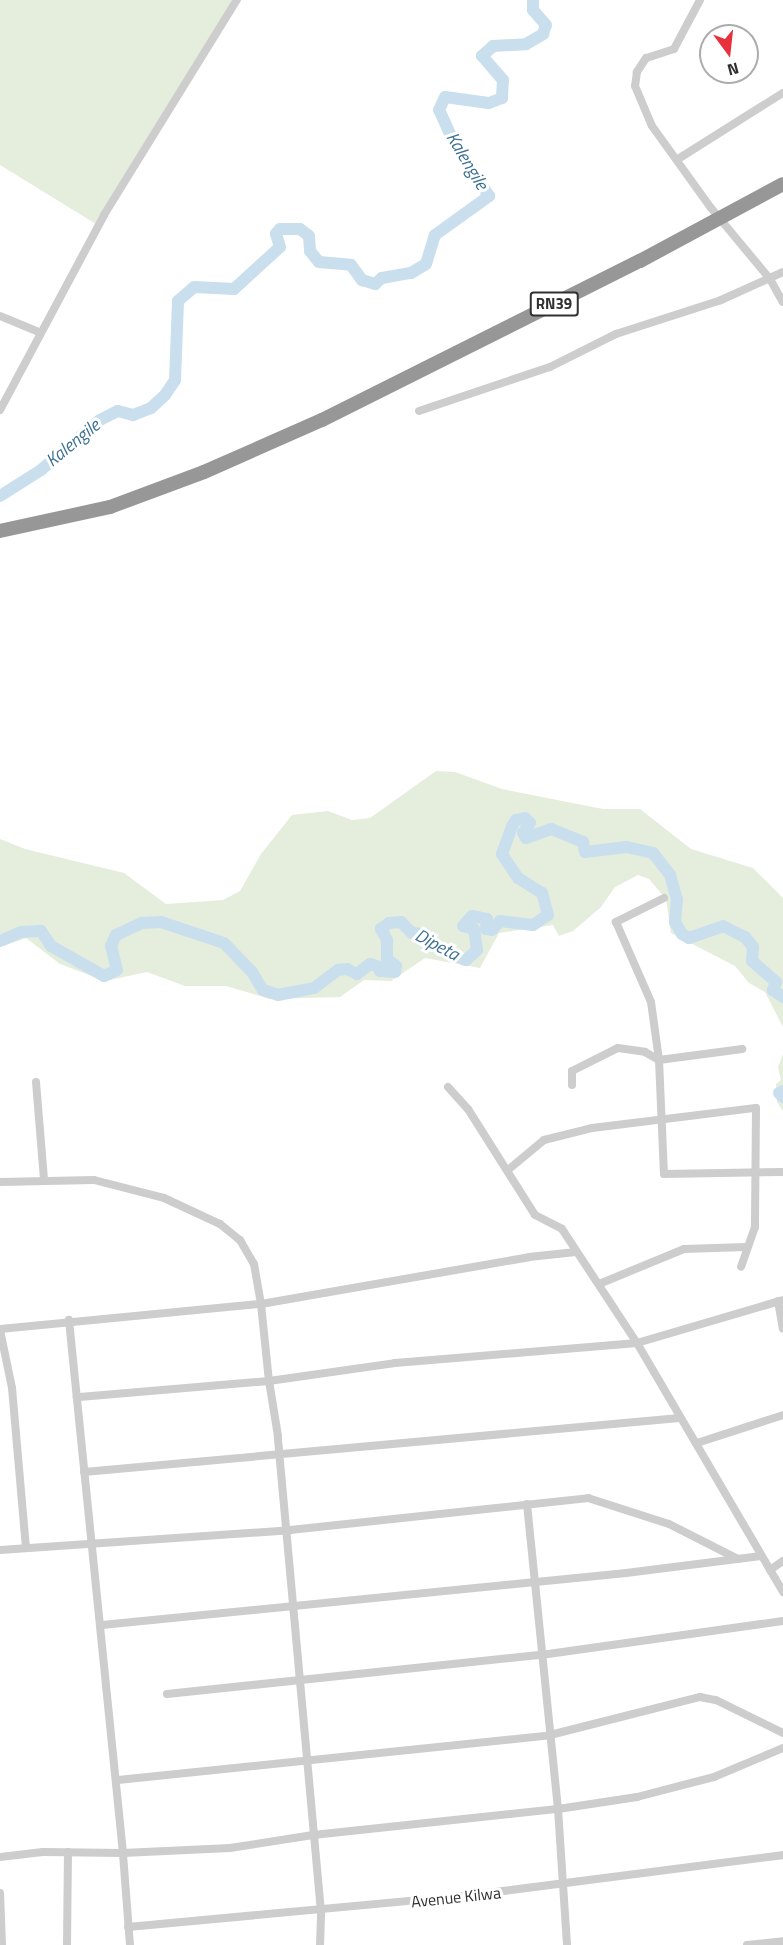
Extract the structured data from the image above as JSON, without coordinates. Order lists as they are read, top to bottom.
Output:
{
  "streets": {
    "highway": ["RN39"],
    "street": ["Avenue Kilwa"]
  },
  "water": ["Kalengile", "Dipeta"],
  "north": "bottom"
}
